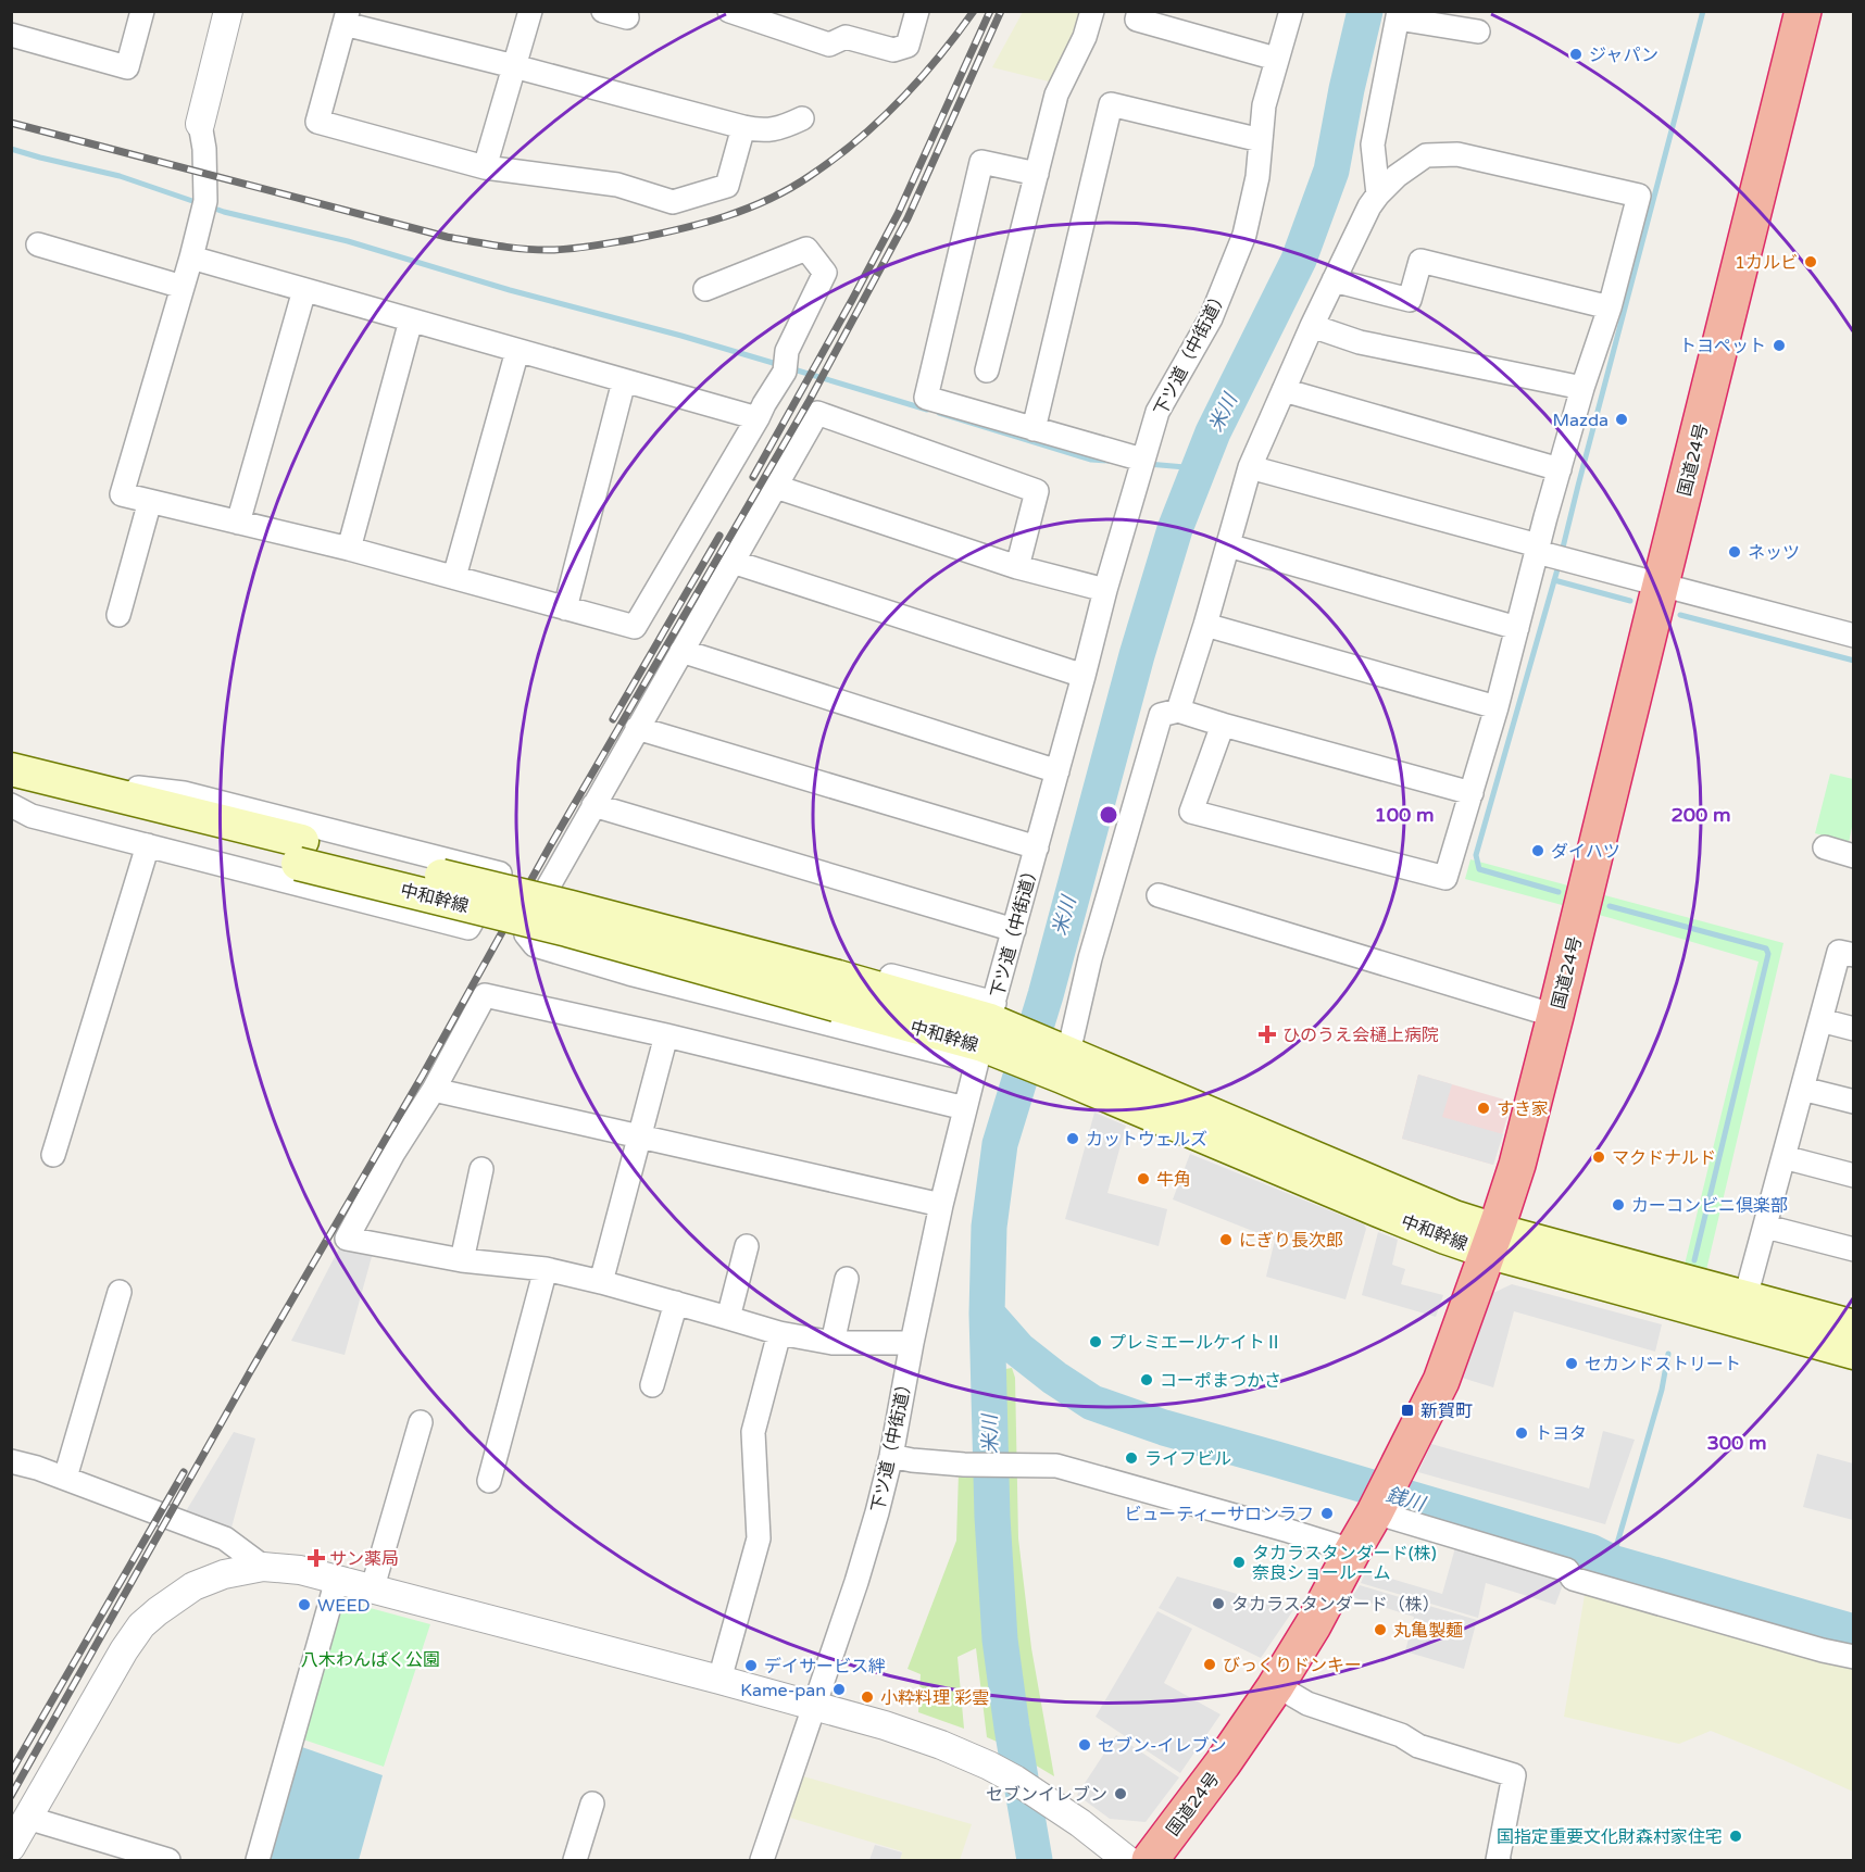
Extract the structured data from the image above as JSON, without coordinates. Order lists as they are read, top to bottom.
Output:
{
  "streets": {
    "highway": ["国道24号"],
    "main road": ["中和幹線"],
    "street": ["下ツ道（中街道）"]
  },
  "crossings": [
    ["下ツ道（中街道）", "中和幹線"],
    ["国道24号", "中和幹線"]
  ],
  "water": ["米川", "銭川"],
  "parks": ["八木わんぱく公園"],
  "places": {
    "other": [
      "ジャパン",
      "1カルビ",
      "トヨペット",
      "Mazda",
      "ネッツ",
      "ダイハツ",
      "すき家",
      "カットウェルズ",
      "マクドナルド",
      "牛角",
      "カーコンビニ倶楽部",
      "にぎり長次郎",
      "プレミエールケイトⅡ",
      "セカンドストリート",
      "コーポまつかさ",
      "トヨタ",
      "ライフビル",
      "ビューティーサロンラフ",
      "タカラスタンダード(株) 奈良ショールーム",
      "タカラスタンダード（株）",
      "WEED",
      "丸亀製麺",
      "びっくりドンキー",
      "デイサービス絆",
      "Kame-pan",
      "小粋料理 彩雲",
      "セブン-イレブン",
      "セブンイレブン",
      "国指定重要文化財森村家住宅"
    ],
    "health": ["ひのうえ会樋上病院", "サン薬局"],
    "transit": ["新賀町"]
  },
  "rings": ["100 m", "200 m", "300 m"]
}
